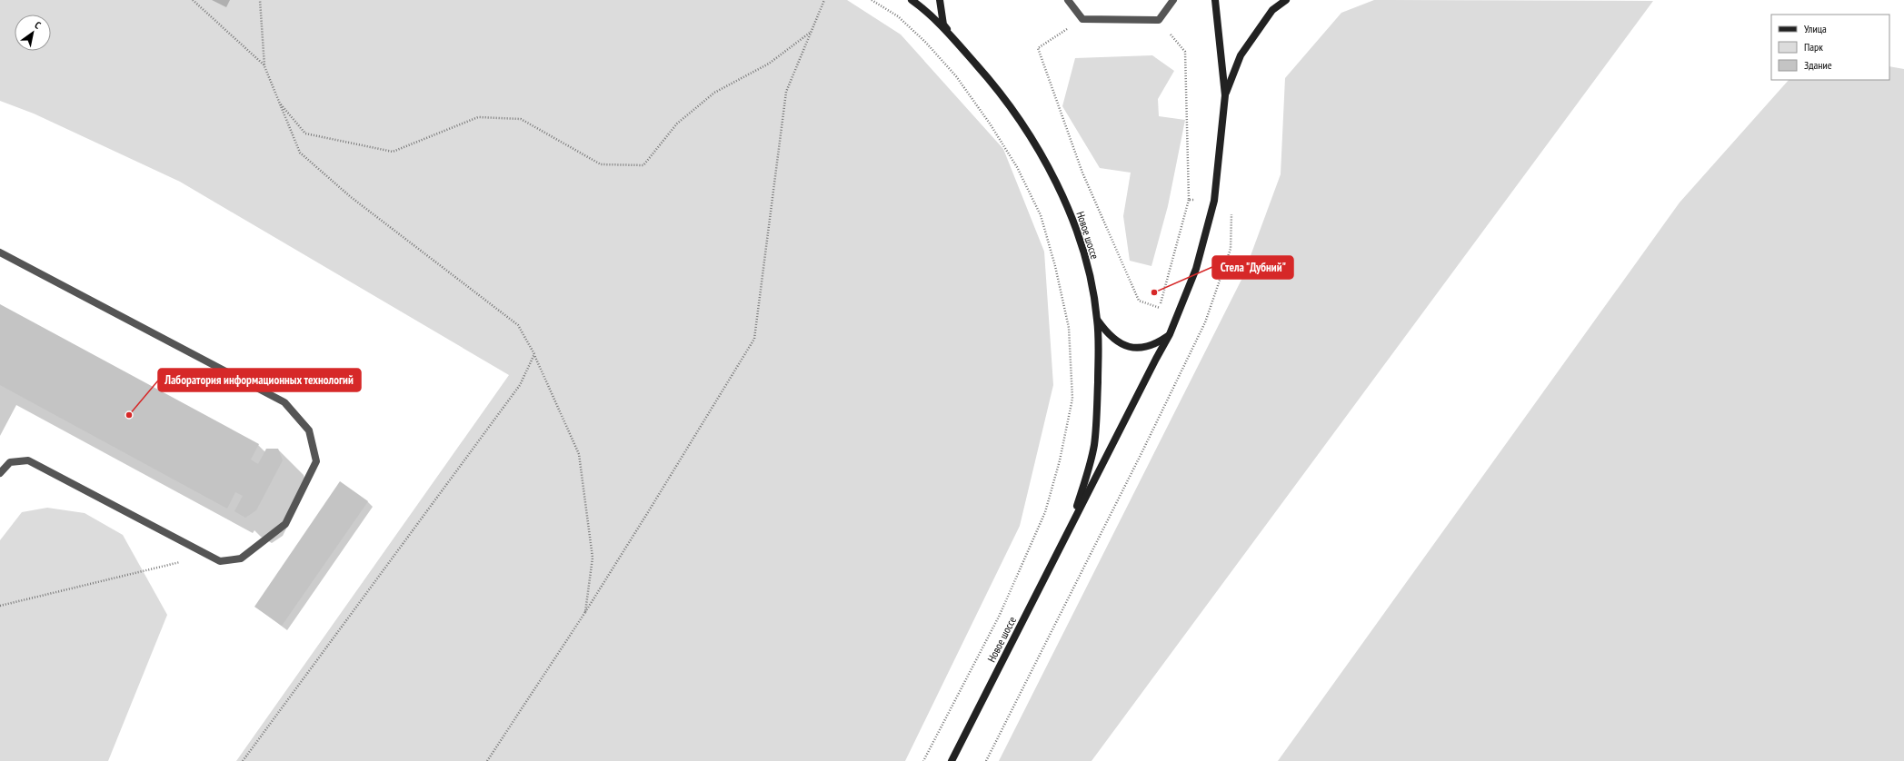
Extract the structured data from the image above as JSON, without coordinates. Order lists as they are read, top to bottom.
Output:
{
  "streets": {
    "main road": ["Новое шоссе"]
  },
  "places": ["Стела \"Дубний\"", "Лаборатория информационных технологий"],
  "legend": ["Улица", "Парк", "Здание"],
  "north": "top right"
}
